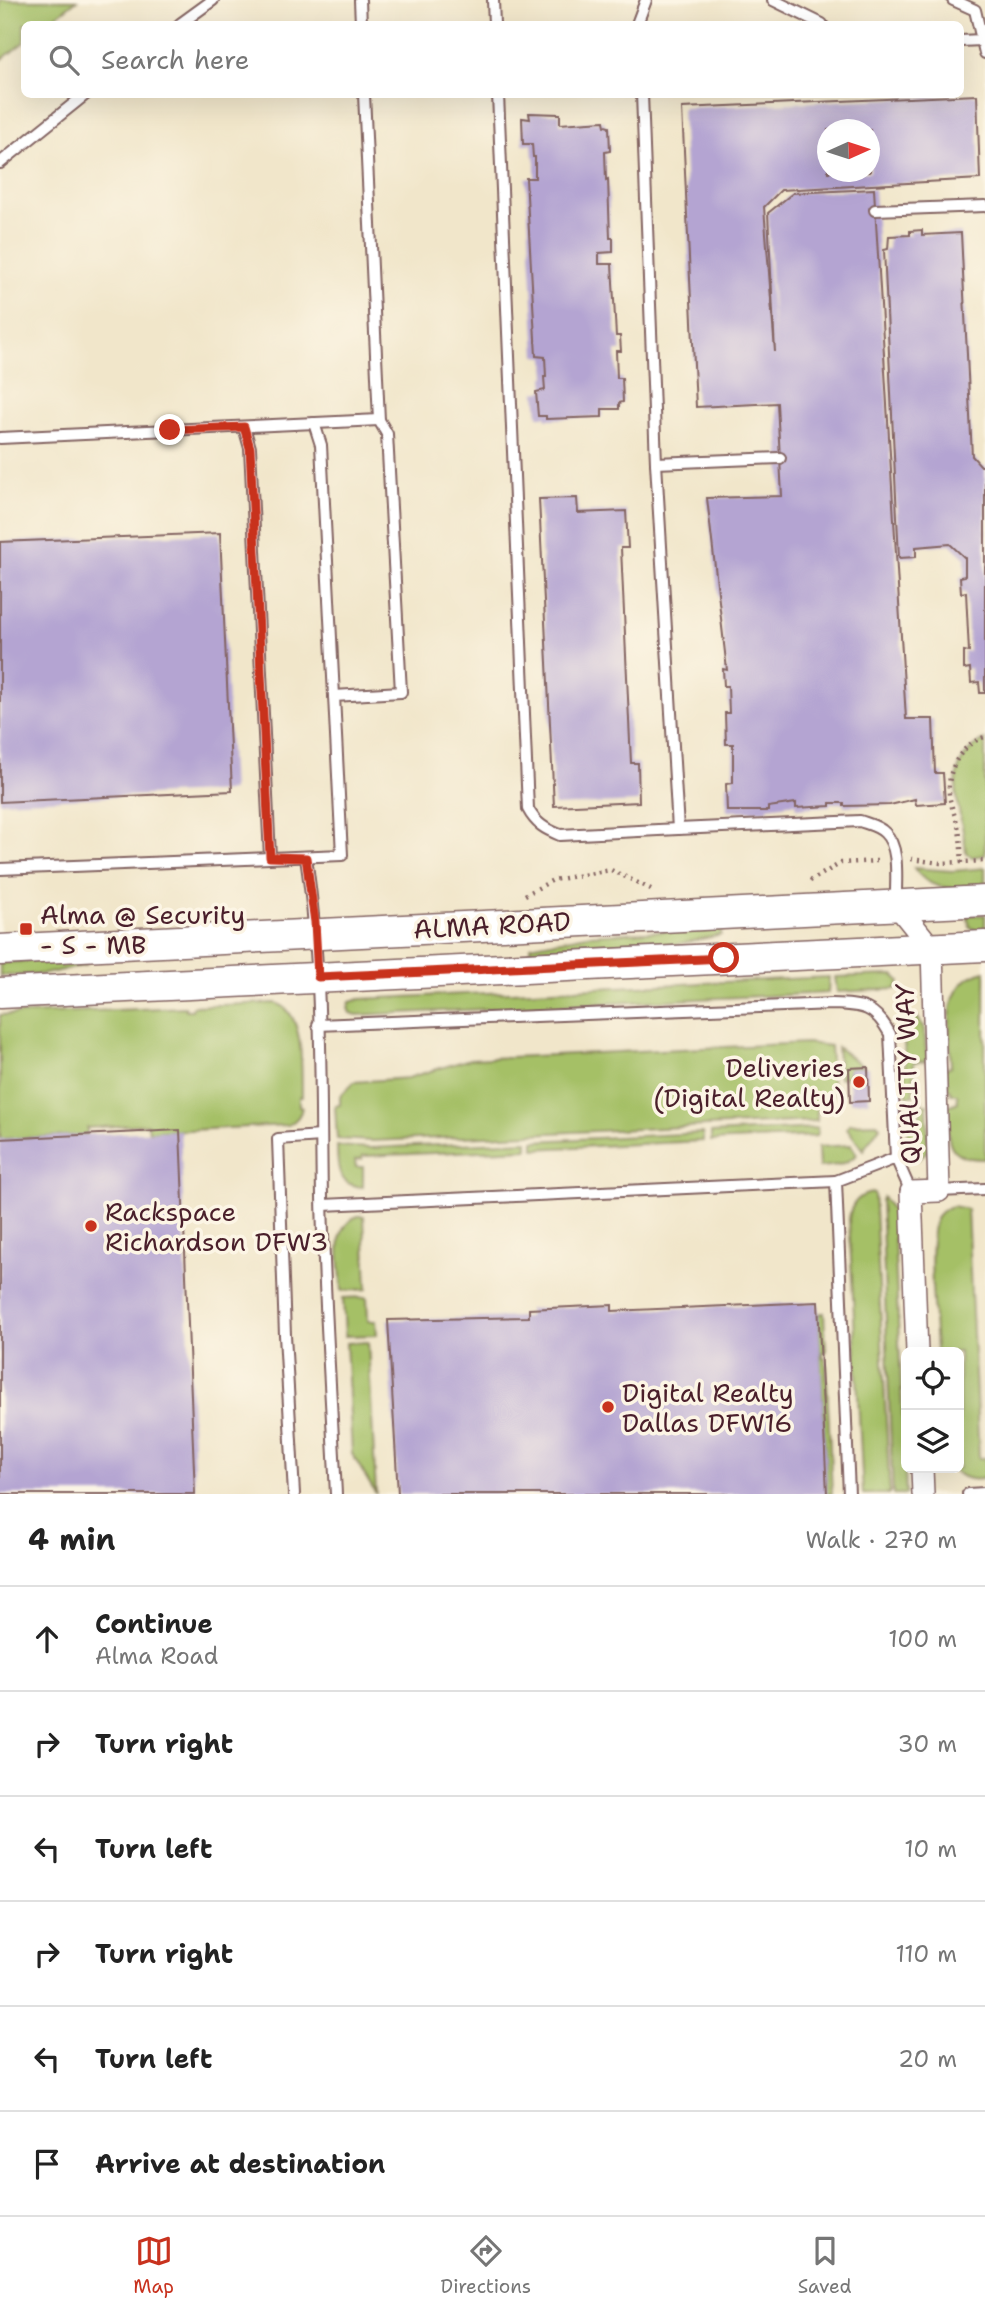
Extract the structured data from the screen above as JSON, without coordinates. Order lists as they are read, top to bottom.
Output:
{
  "streets": {
    "street": ["ALMA ROAD", "QUALITY WAY"]
  },
  "crossings": [
    ["ALMA ROAD", "QUALITY WAY"]
  ],
  "places": {
    "transit": ["Alma @ Security - S - MB"],
    "other": ["Deliveries (Digital Realty)", "Rackspace Richardson DFW3", "Digital Realty Dallas DFW16"]
  },
  "north": "right",
  "page": {
    "search": "Search here",
    "heading": ["4 min", "Walk · 270 m"],
    "list": [
      ["Continue", "Alma Road", "100 m"],
      ["Turn right", "30 m"],
      ["Turn left", "10 m"],
      ["Turn right", "110 m"],
      ["Turn left", "20 m"],
      "Arrive at destination"
    ],
    "nav": ["Map", "Directions", "Saved"]
  }
}
